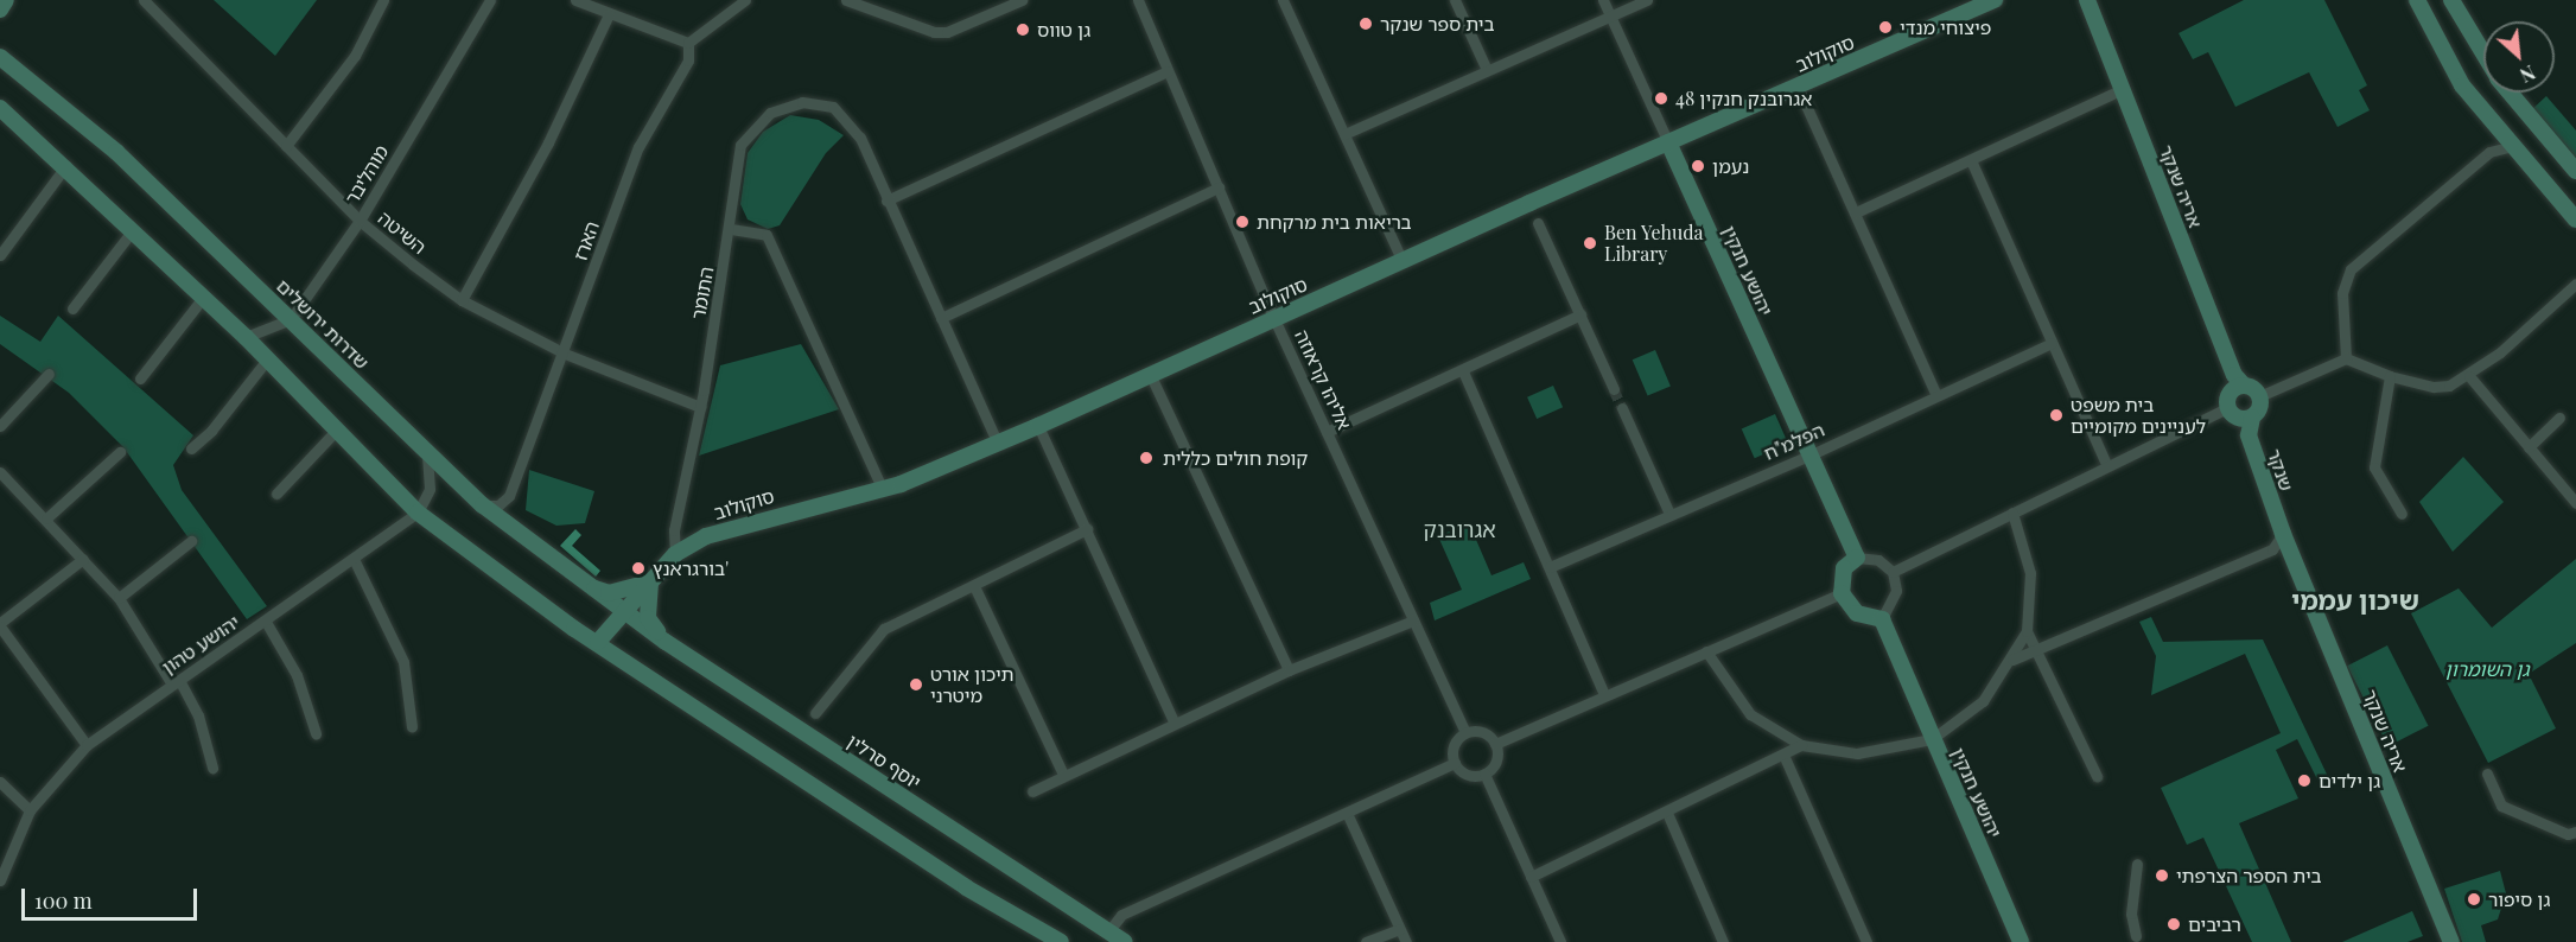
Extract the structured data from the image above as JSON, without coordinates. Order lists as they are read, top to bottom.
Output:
{
  "streets": {
    "street": [
      "סוקולוב",
      "מוהליבר",
      "אריה שנקר",
      "השיטה",
      "הארז",
      "יהושע חנקין",
      "התומר",
      "שדרות ירושלים",
      "אליהו קראוזה",
      "הפלמ\"ח",
      "שנקר",
      "יהושע טהון",
      "יוסף סרלין"
    ]
  },
  "crossings": [
    ["סוקולוב", "יהושע חנקין"],
    ["סוקולוב", "התומר"],
    ["סוקולוב", "שדרות ירושלים"],
    ["סוקולוב", "אליהו קראוזה"],
    ["סוקולוב", "יוסף סרלין"],
    ["מוהליבר", "השיטה"],
    ["מוהליבר", "שדרות ירושלים"],
    ["אריה שנקר", "שנקר"],
    ["השיטה", "הארז"],
    ["השיטה", "התומר"],
    ["הארז", "שדרות ירושלים"],
    ["יהושע חנקין", "הפלמ\"ח"],
    ["שדרות ירושלים", "יוסף סרלין"]
  ],
  "districts": ["אגרובנק", "שיכון עממי"],
  "parks": ["גן השומרון"],
  "places": [
    "בית ספר שנקר",
    "פיצוחי מנדי",
    "גן טווס",
    "אגרובנק חנקין 48",
    "נעמן",
    "בריאות בית מרקחת",
    "Ben Yehuda Library",
    "בית משפט לעניינים מקומיים",
    "קופת חולים כללית",
    "בורגראנץ'",
    "תיכון אורט מיטרני",
    "גן ילדים",
    "בית הספר הצרפתי",
    "גן סיפור",
    "רביבים"
  ],
  "scale_bar": "100 m",
  "north": "bottom right"
}
